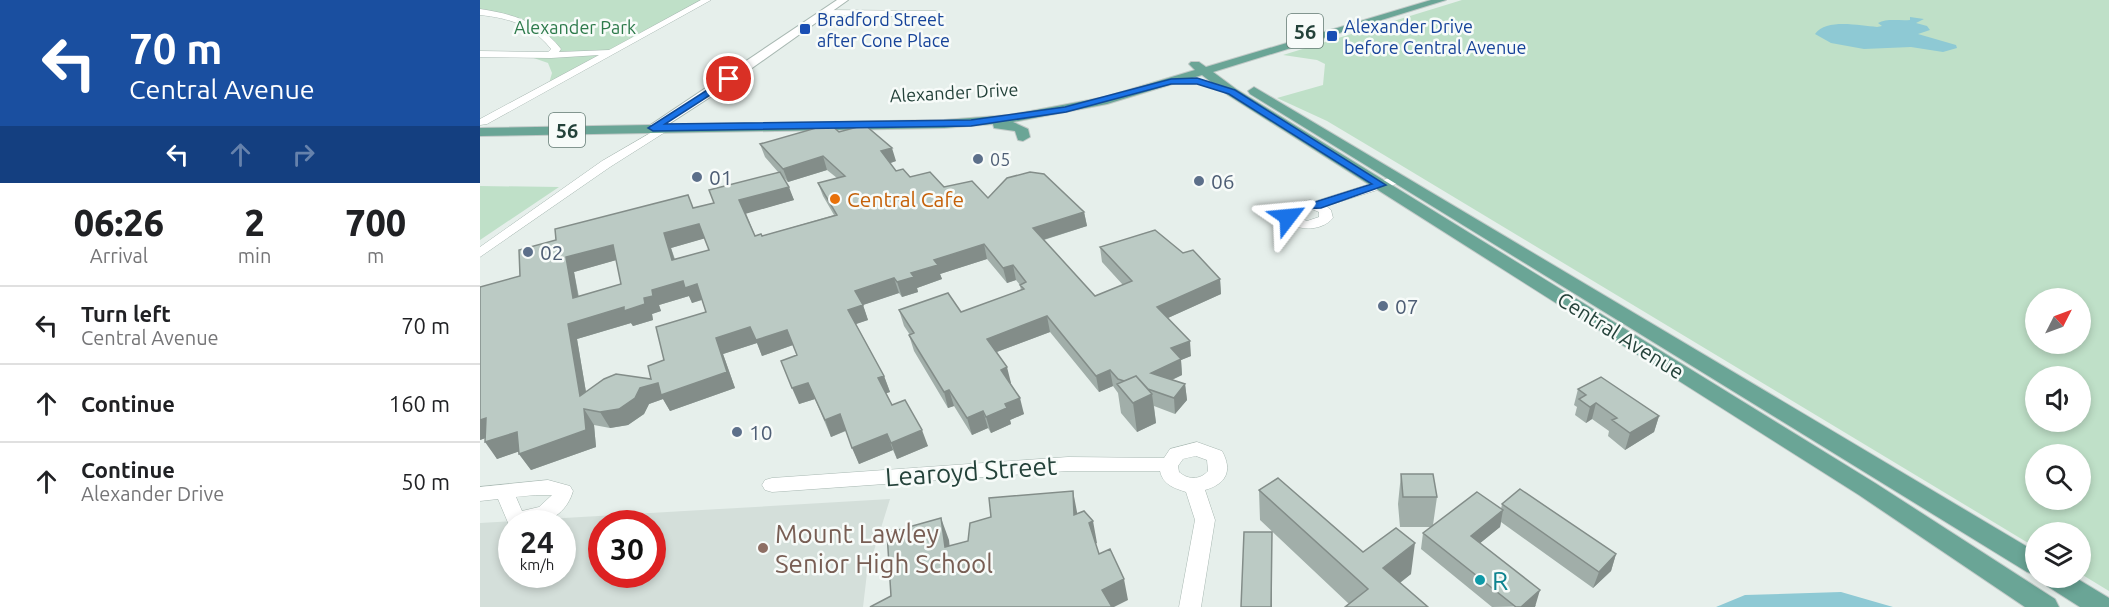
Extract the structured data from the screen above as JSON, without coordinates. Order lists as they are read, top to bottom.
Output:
{
  "streets": {
    "main road": ["56", "Alexander Drive", "Central Avenue"],
    "street": ["Learoyd Street"]
  },
  "crossings": [
    ["Alexander Drive", "Central Avenue"]
  ],
  "parks": ["Alexander Park"],
  "places": {
    "transit": ["Bradford Street after Cone Place", "Alexander Drive before Central Avenue"],
    "other": [
      "05",
      "01",
      "06",
      "Central Cafe",
      "02",
      "07",
      "10",
      "Mount Lawley Senior High School",
      "R"
    ]
  },
  "north": "top right",
  "page": {
    "turn": ["70 m", "Central Avenue"],
    "eta": [
      "06:26",
      "Arrival",
      "2",
      "min",
      "700",
      "m"
    ],
    "list": [
      {
        "name": "Turn left",
        "note": "Central Avenue",
        "value": "70 m"
      },
      {
        "name": "Continue",
        "value": "160 m"
      },
      {
        "name": "Continue",
        "note": "Alexander Drive",
        "value": "50 m"
      }
    ],
    "speed": "24 km/h",
    "limit": "30"
  }
}
